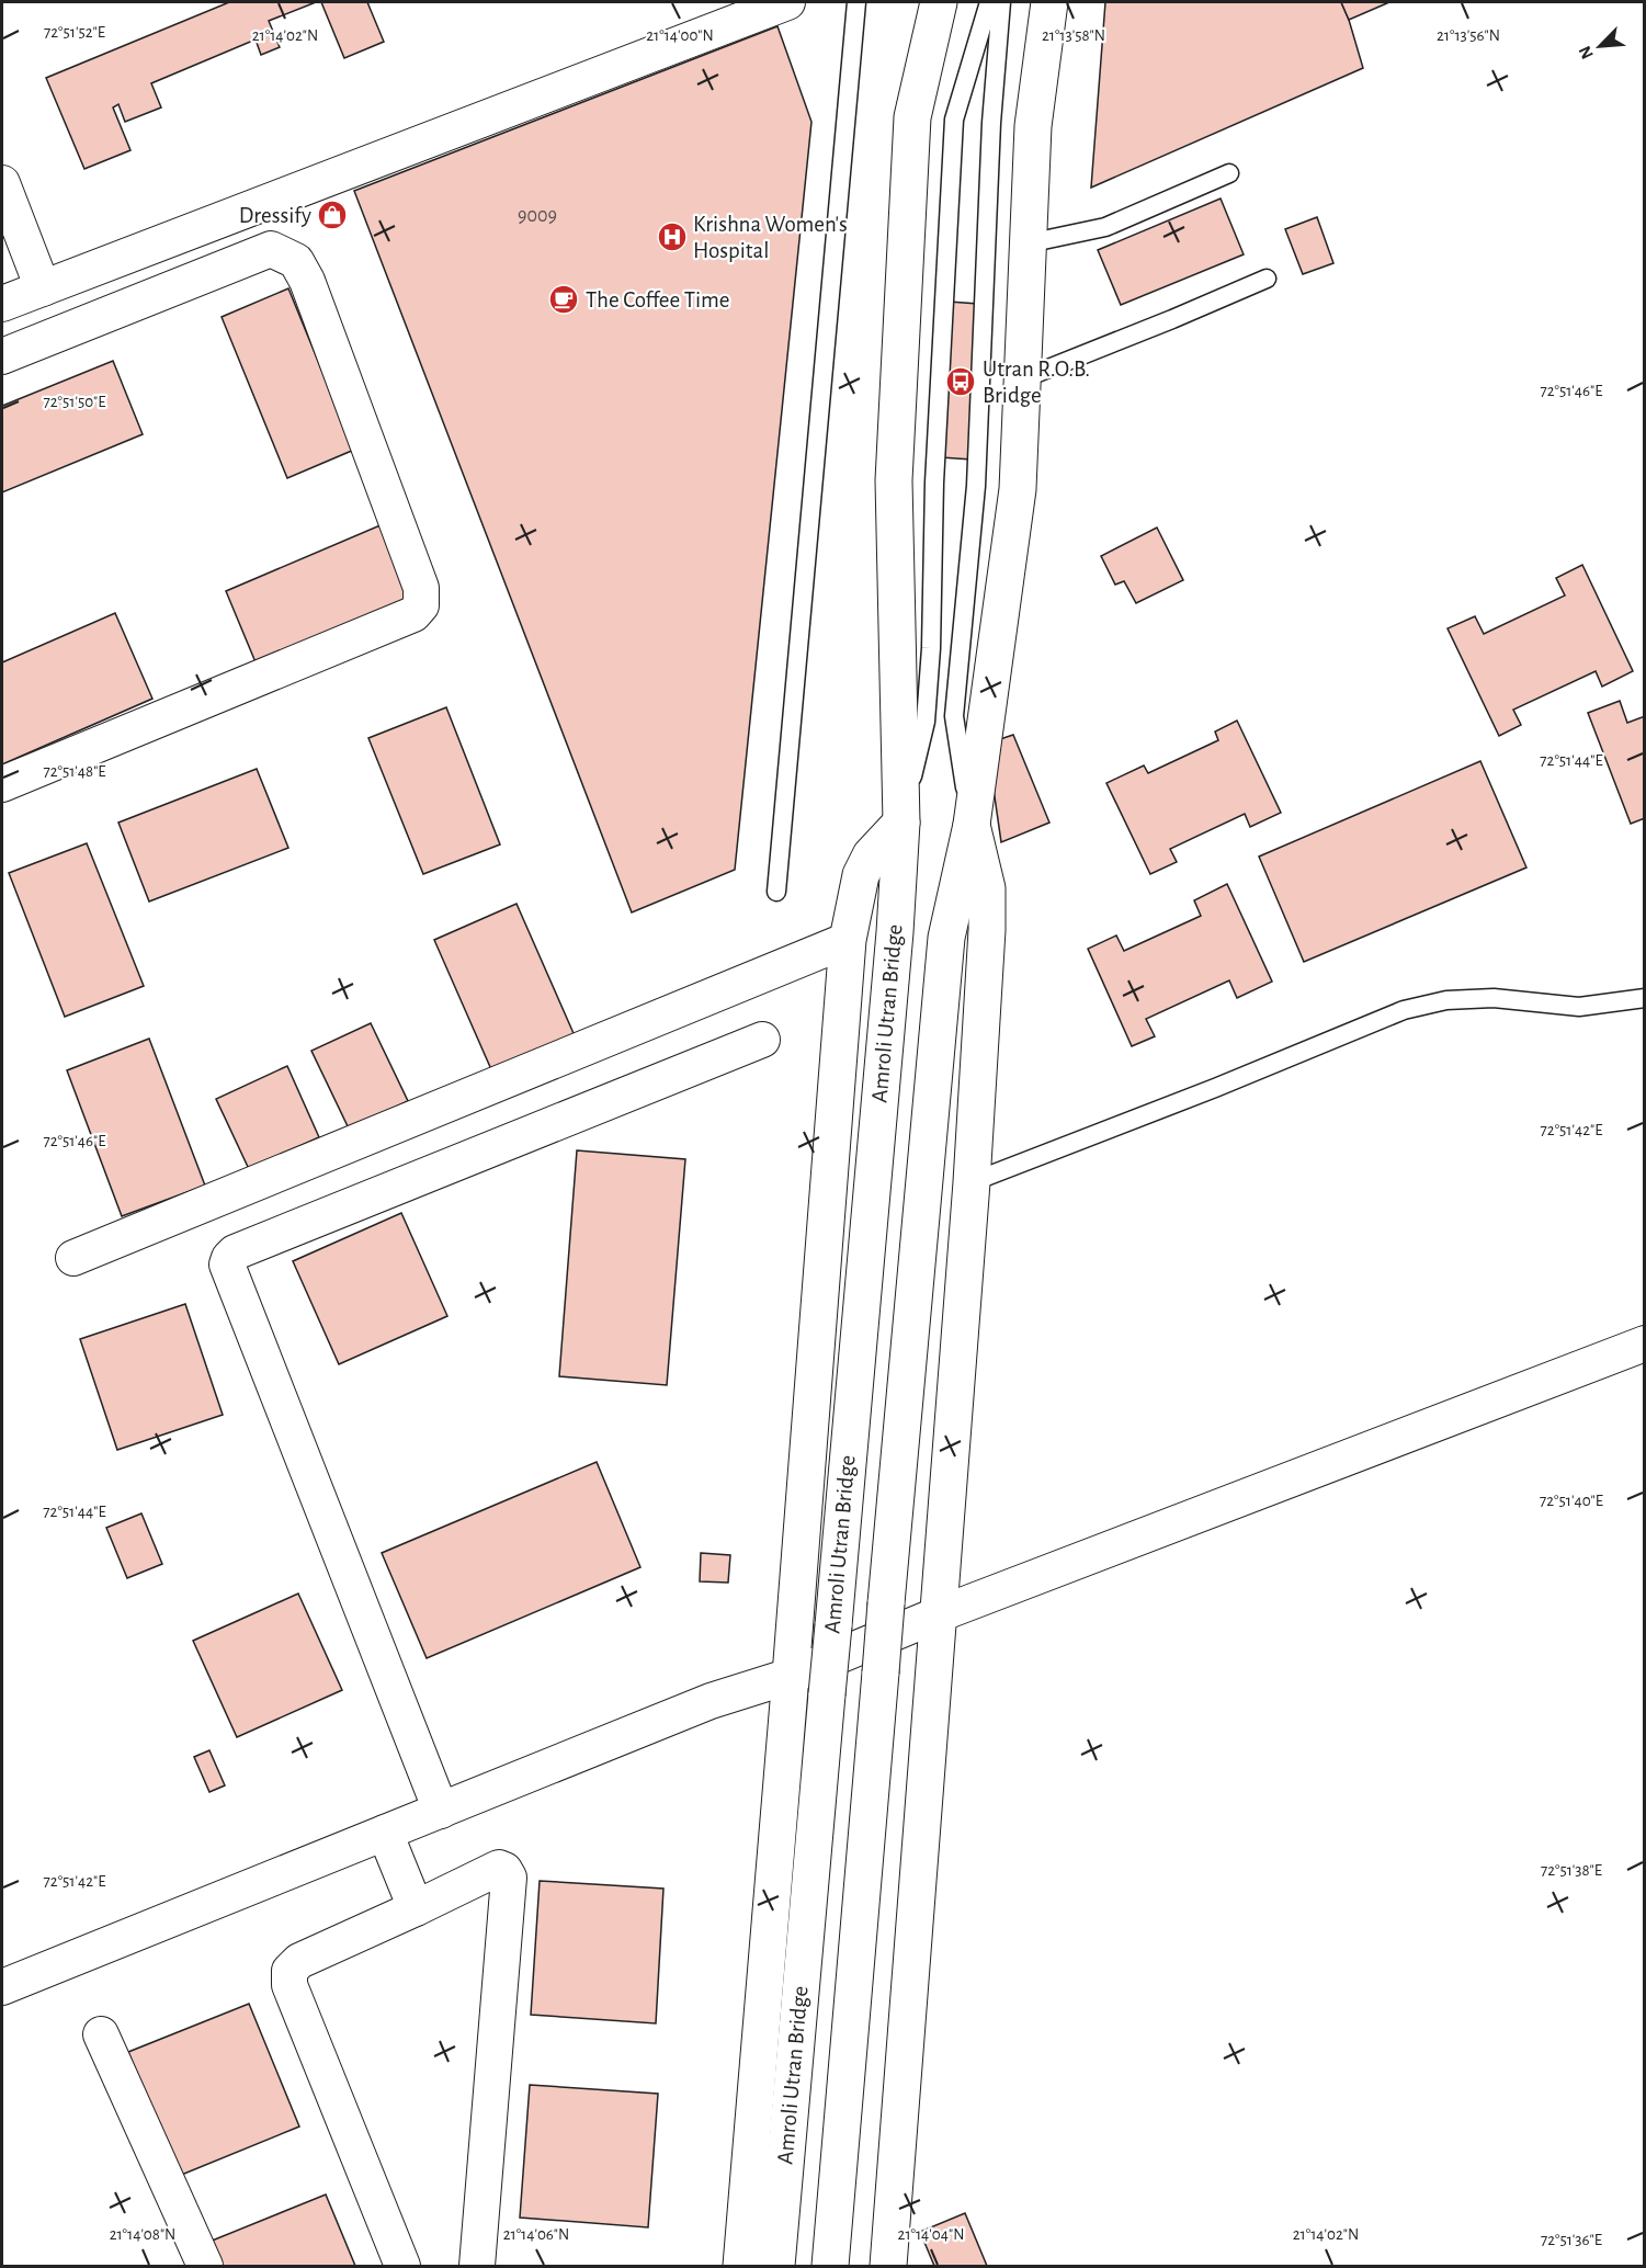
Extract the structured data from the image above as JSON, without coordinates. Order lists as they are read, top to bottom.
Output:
{
  "streets": {
    "main road": ["Amroli Utran Bridge"]
  },
  "places": {
    "shop": ["Dressify"],
    "hospital": ["Krishna Women's Hospital"],
    "cafe": ["The Coffee Time"],
    "bus stop": ["Utran R.O.B. Bridge"]
  },
  "house_numbers": ["9009"],
  "north": "bottom left",
  "coordinates": [
    "72°51'52\"E",
    "21°14'02\"N",
    "21°13'58\"N",
    "21°14'00\"N",
    "21°13'56\"N",
    "72°51'46\"E",
    "72°51'50\"E",
    "72°51'44\"E",
    "72°51'48\"E",
    "72°51'42\"E",
    "72°51'40\"E",
    "72°51'38\"E",
    "21°14'08\"N",
    "21°14'06\"N",
    "21°14'04\"N",
    "72°51'36\"E"
  ]
}
